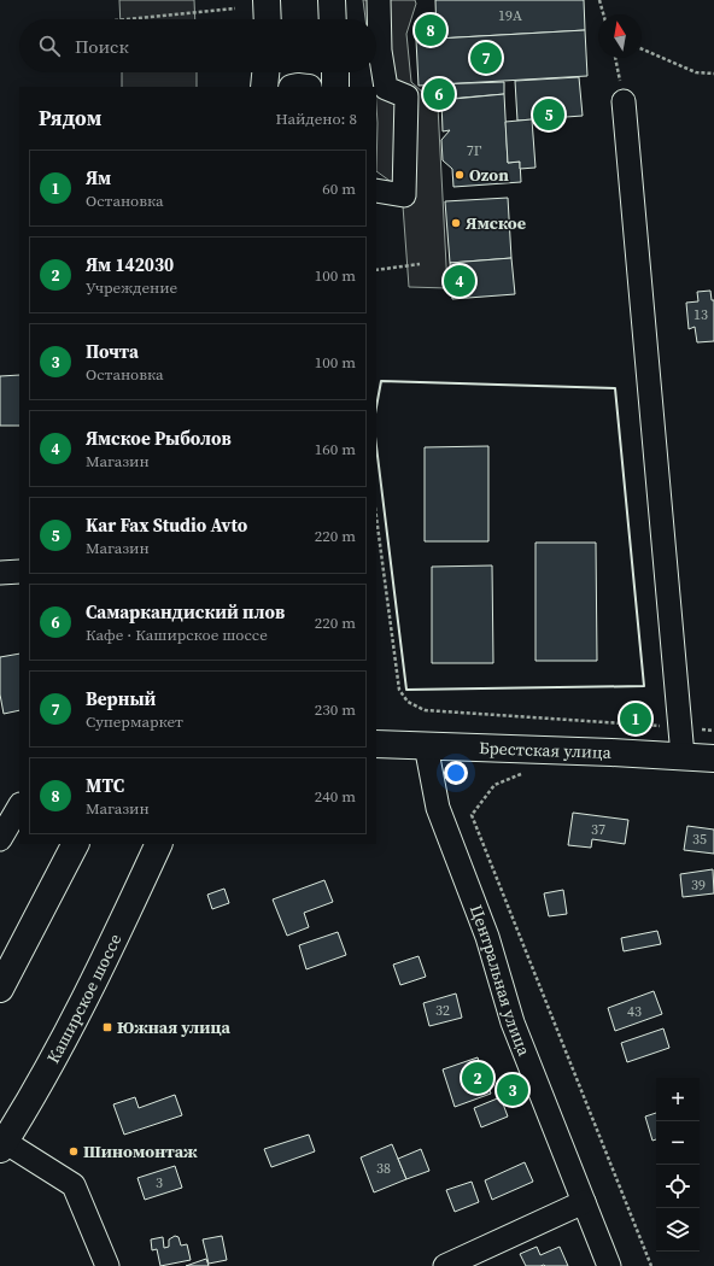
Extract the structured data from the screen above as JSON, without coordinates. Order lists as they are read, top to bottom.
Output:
{
  "streets": {
    "main road": ["Брестская улица", "Каширское шоссе"],
    "street": ["Центральная улица"]
  },
  "crossings": [
    ["Брестская улица", "Центральная улица"]
  ],
  "places": {
    "other": ["Ozon", "Ямское", "Шиномонтаж"],
    "transit": ["Южная улица"]
  },
  "house_numbers": [
    "19А",
    "7Г",
    "13",
    "37",
    "35",
    "39",
    "32",
    "43",
    "38",
    "3"
  ],
  "north": "top",
  "page": {
    "pins": [
      "8",
      "7",
      "6",
      "5",
      "4",
      "1",
      "2",
      "3"
    ],
    "search": "Поиск",
    "heading": ["Рядом", "Найдено: 8"],
    "list": [
      {
        "mark": "1",
        "name": "Ям",
        "note": "Остановка",
        "value": "60 m"
      },
      {
        "mark": "2",
        "name": "Ям 142030",
        "note": "Учреждение",
        "value": "100 m"
      },
      {
        "mark": "3",
        "name": "Почта",
        "note": "Остановка",
        "value": "100 m"
      },
      {
        "mark": "4",
        "name": "Ямское Рыболов",
        "note": "Магазин",
        "value": "160 m"
      },
      {
        "mark": "5",
        "name": "Kar Fax Studio Avto",
        "note": "Магазин",
        "value": "220 m"
      },
      {
        "mark": "6",
        "name": "Самаркандиский плов",
        "note": "Кафе · Каширское шоссе",
        "value": "220 m"
      },
      {
        "mark": "7",
        "name": "Верный",
        "note": "Супермаркет",
        "value": "230 m"
      },
      {
        "mark": "8",
        "name": "МТС",
        "note": "Магазин",
        "value": "240 m"
      }
    ],
    "map_buttons": ["+", "−"]
  }
}
